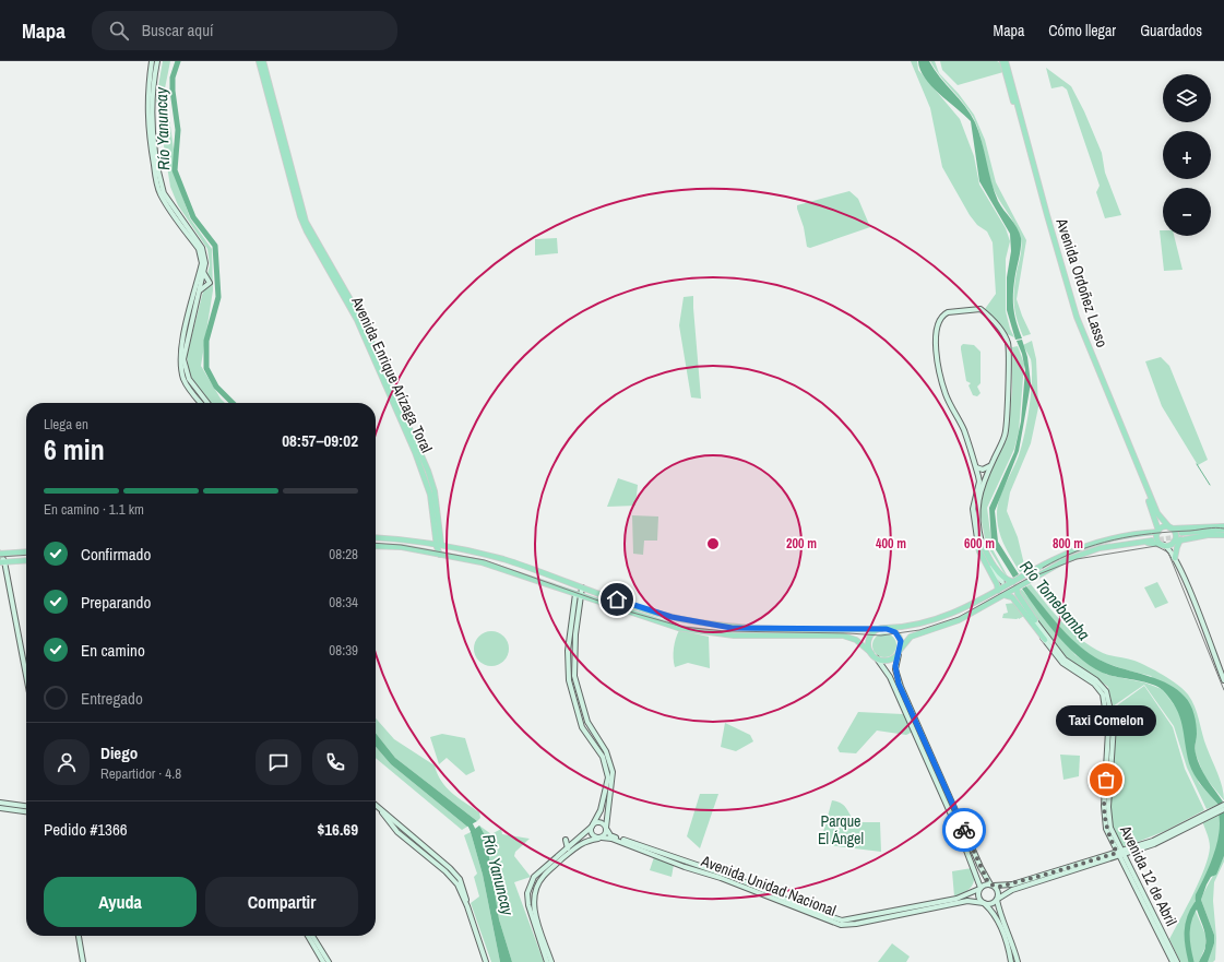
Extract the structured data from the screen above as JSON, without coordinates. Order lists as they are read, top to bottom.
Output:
{
  "streets": {
    "main road": [
      "Avenida Ordoñez Lasso",
      "Avenida Enrique Arízaga Toral",
      "Avenida 12 de Abril",
      "Avenida Unidad Nacional"
    ]
  },
  "water": ["Río Yanuncay", "Río Tomebamba"],
  "parks": ["Parque El Ángel"],
  "places": ["Taxi Comelon"],
  "page": {
    "header": "Mapa",
    "search": "Buscar aquí",
    "nav": ["Mapa", "Cómo llegar", "Guardados"],
    "map_buttons": ["+", "−"],
    "heading": ["6 min", "Llega en", "08:57–09:02"],
    "panel": [
      "Diego",
      "Repartidor · 4.8",
      "Pedido #1366",
      "$16.69"
    ],
    "bar": "En camino · 1.1 km",
    "list": [
      ["Confirmado", "08:28"],
      ["Preparando", "08:34"],
      ["En camino", "08:39"],
      "Entregado"
    ],
    "bubble": "Taxi Comelon",
    "buttons": ["Ayuda", "Compartir"]
  },
  "rings": [
    "200 m",
    "400 m",
    "600 m",
    "800 m"
  ]
}
